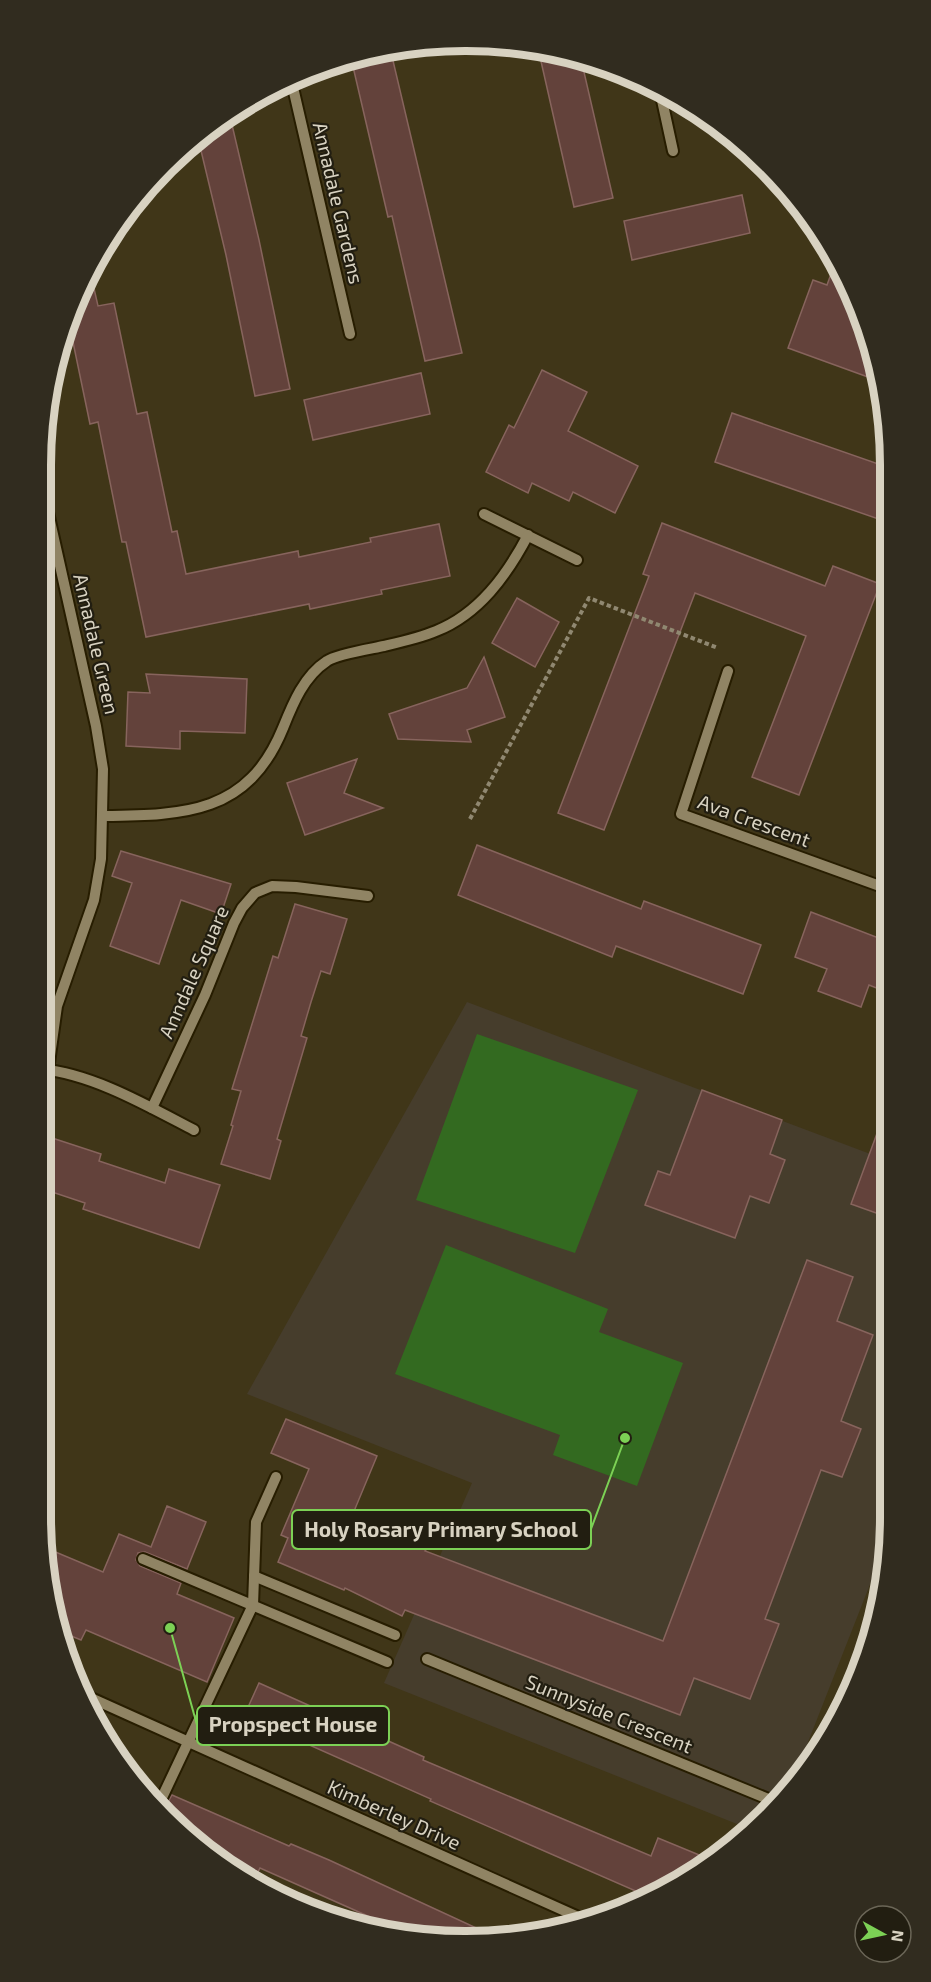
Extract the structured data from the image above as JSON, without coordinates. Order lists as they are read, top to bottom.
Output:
{
  "streets": {
    "street": [
      "Annadale Gardens",
      "Annadale Green",
      "Ava Crescent",
      "Anndale Square",
      "Sunnyside Crescent",
      "Kimberley Drive"
    ]
  },
  "places": ["Holy Rosary Primary School", "Propspect House"],
  "north": "right"
}
